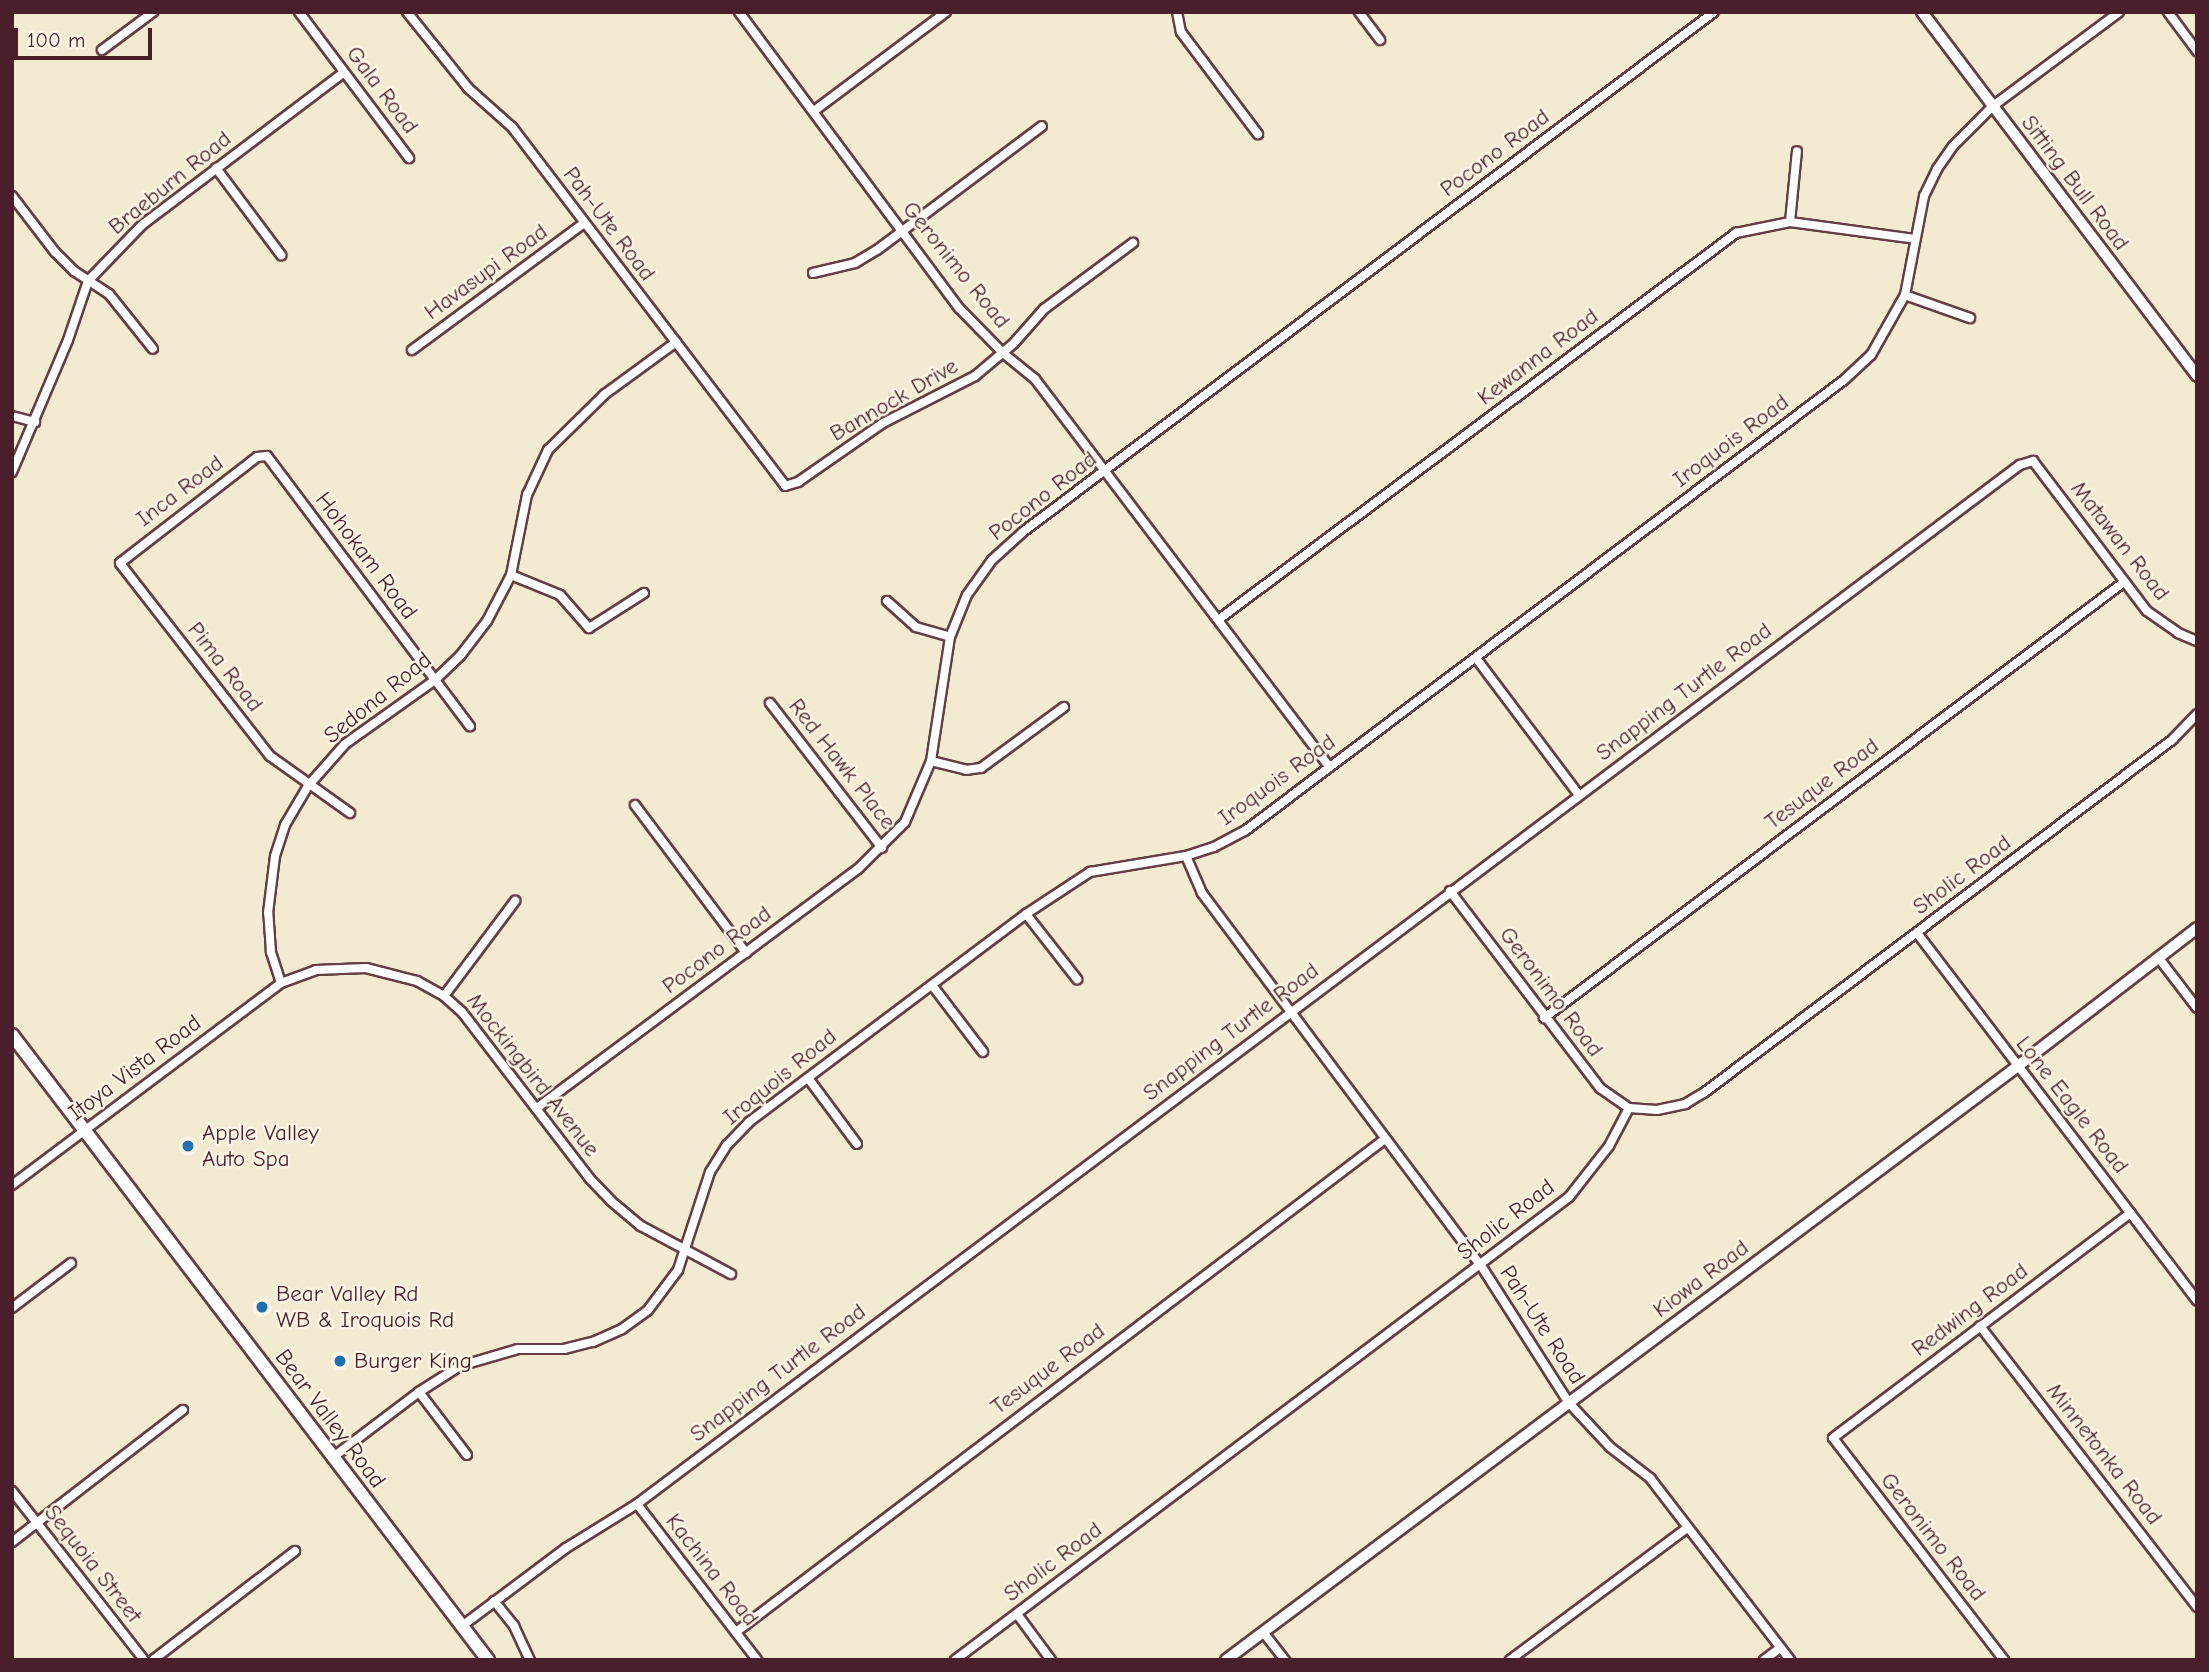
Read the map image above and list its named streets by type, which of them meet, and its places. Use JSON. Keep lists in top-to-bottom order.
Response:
{
  "streets": {
    "main road": ["Bear Valley Road"],
    "street": [
      "Gala Road",
      "Pocono Road",
      "Braeburn Road",
      "Sitting Bull Road",
      "Pah-Ute Road",
      "Geronimo Road",
      "Havasupi Road",
      "Kewanna Road",
      "Bannock Drive",
      "Iroquois Road",
      "Inca Road",
      "Matawan Road",
      "Hohokam Road",
      "Pima Road",
      "Snapping Turtle Road",
      "Sedona Road",
      "Red Hawk Place",
      "Tesuque Road",
      "Sholic Road",
      "Itoya Vista Road",
      "Mockingbird Avenue",
      "Lone Eagle Road",
      "Kiowa Road",
      "Redwing Road",
      "Minnetonka Road",
      "Sequoia Street",
      "Kachina Road"
    ]
  },
  "crossings": [
    ["Gala Road", "Braeburn Road"],
    ["Pocono Road", "Geronimo Road"],
    ["Pocono Road", "Red Hawk Place"],
    ["Pocono Road", "Mockingbird Avenue"],
    ["Sitting Bull Road", "Iroquois Road"],
    ["Pah-Ute Road", "Havasupi Road"],
    ["Pah-Ute Road", "Bannock Drive"],
    ["Pah-Ute Road", "Iroquois Road"],
    ["Pah-Ute Road", "Snapping Turtle Road"],
    ["Pah-Ute Road", "Sedona Road"],
    ["Pah-Ute Road", "Tesuque Road"],
    ["Pah-Ute Road", "Sholic Road"],
    ["Pah-Ute Road", "Kiowa Road"],
    ["Geronimo Road", "Kewanna Road"],
    ["Geronimo Road", "Bannock Drive"],
    ["Geronimo Road", "Iroquois Road"],
    ["Geronimo Road", "Snapping Turtle Road"],
    ["Geronimo Road", "Tesuque Road"],
    ["Geronimo Road", "Sholic Road"],
    ["Geronimo Road", "Redwing Road"],
    ["Kewanna Road", "Iroquois Road"],
    ["Iroquois Road", "Mockingbird Avenue"],
    ["Iroquois Road", "Bear Valley Road"],
    ["Inca Road", "Hohokam Road"],
    ["Inca Road", "Pima Road"],
    ["Matawan Road", "Snapping Turtle Road"],
    ["Matawan Road", "Tesuque Road"],
    ["Hohokam Road", "Sedona Road"],
    ["Pima Road", "Sedona Road"],
    ["Snapping Turtle Road", "Bear Valley Road"],
    ["Snapping Turtle Road", "Kachina Road"],
    ["Sedona Road", "Itoya Vista Road"],
    ["Sedona Road", "Mockingbird Avenue"],
    ["Tesuque Road", "Kachina Road"],
    ["Sholic Road", "Lone Eagle Road"],
    ["Itoya Vista Road", "Mockingbird Avenue"],
    ["Itoya Vista Road", "Bear Valley Road"],
    ["Lone Eagle Road", "Kiowa Road"],
    ["Lone Eagle Road", "Redwing Road"],
    ["Redwing Road", "Minnetonka Road"]
  ],
  "places": ["Apple Valley Auto Spa", "Bear Valley Rd WB & Iroquois Rd", "Burger King"],
  "scale_bar": "100 m"
}
